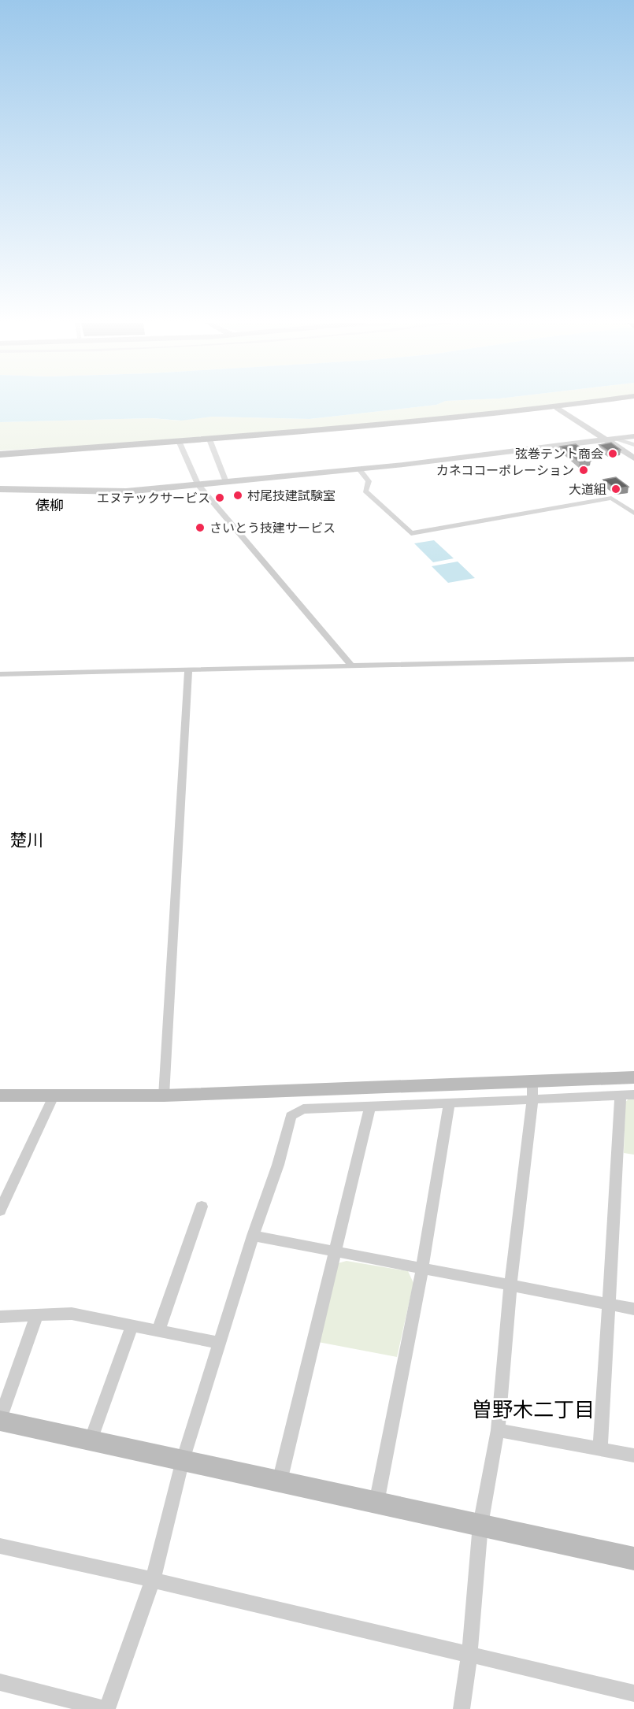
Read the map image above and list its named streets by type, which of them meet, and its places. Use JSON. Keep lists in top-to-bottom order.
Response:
{
  "districts": ["俵柳", "楚川", "曽野木二丁目"],
  "places": [
    "弦巻テント商会",
    "カネココーポレーション",
    "大道組",
    "村尾技建試験室",
    "エヌテックサービス",
    "さいとう技建サービス"
  ]
}
